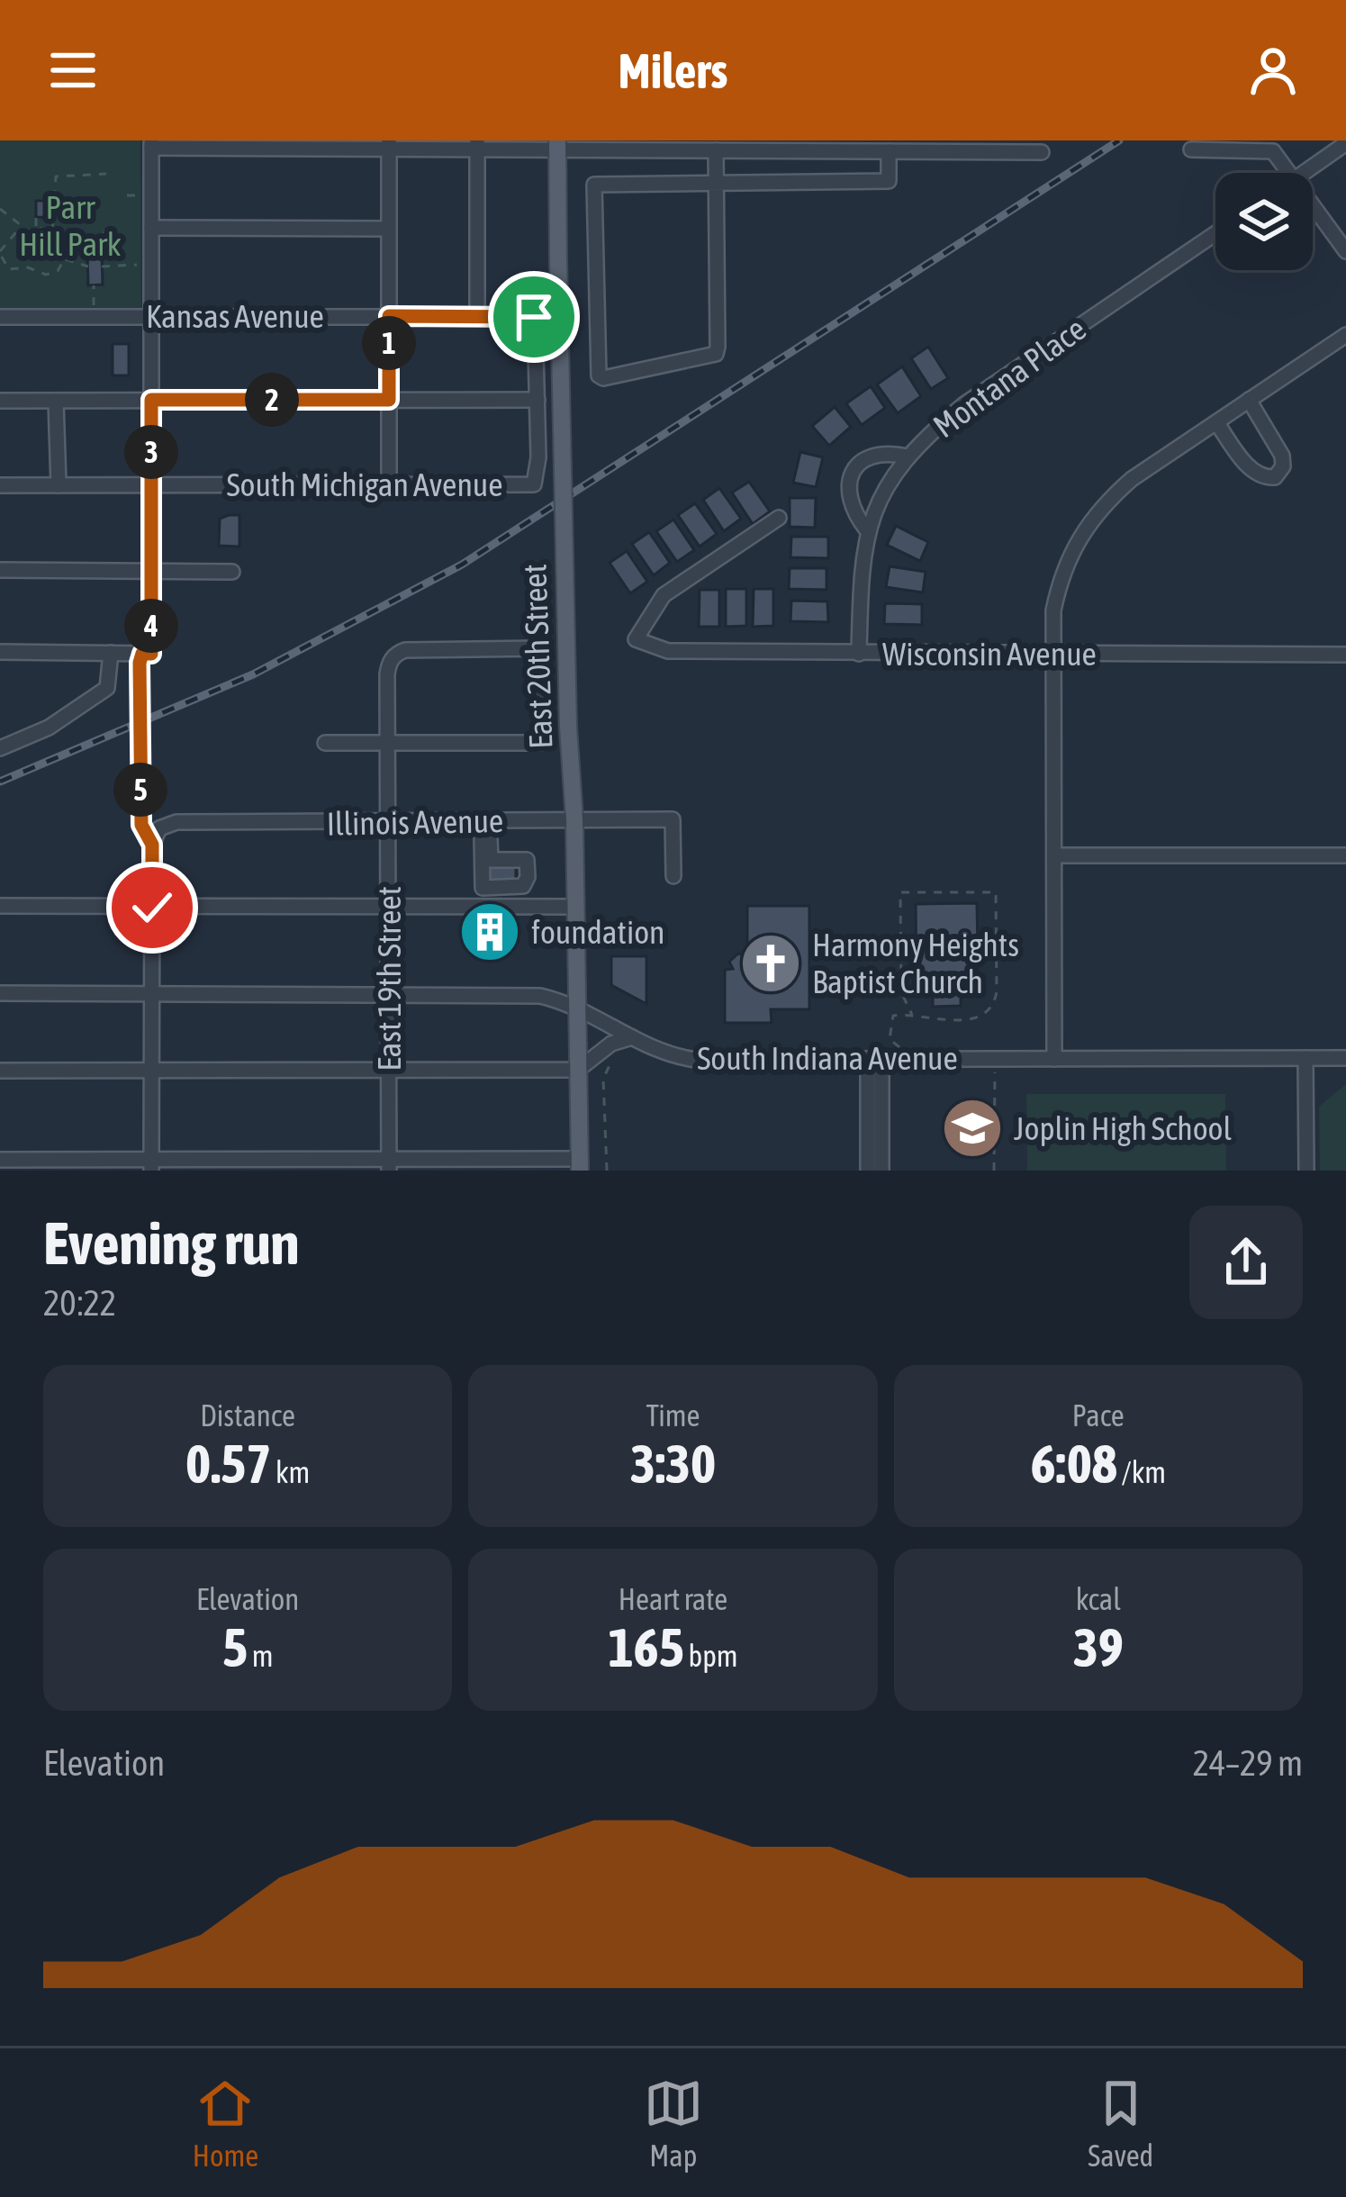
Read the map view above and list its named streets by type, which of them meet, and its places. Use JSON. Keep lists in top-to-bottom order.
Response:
{
  "streets": {
    "main road": ["East 20th Street"],
    "street": [
      "Kansas Avenue",
      "Montana Place",
      "South Michigan Avenue",
      "Wisconsin Avenue",
      "Illinois Avenue",
      "East 19th Street",
      "South Indiana Avenue"
    ]
  },
  "crossings": [
    ["Kansas Avenue", "South Michigan Avenue"],
    ["Montana Place", "Wisconsin Avenue"],
    ["East 20th Street", "Illinois Avenue"],
    ["East 20th Street", "South Indiana Avenue"],
    ["Illinois Avenue", "East 19th Street"],
    ["East 19th Street", "South Indiana Avenue"]
  ],
  "parks": ["Parr Hill Park"],
  "places": {
    "building": ["foundation"],
    "church": ["Harmony Heights Baptist Church"],
    "school or university": ["Joplin High School"]
  },
  "page": {
    "header": "Milers",
    "pins": [
      "1",
      "2",
      "3",
      "4",
      "5"
    ],
    "heading": ["Evening run", "20:22"],
    "stats": [
      ["Distance", "0.57 km"],
      ["Time", "3:30"],
      ["Pace", "6:08 /km"],
      ["Elevation", "5 m"],
      ["Heart rate", "165 bpm"],
      ["kcal", "39"]
    ],
    "chart": ["Elevation", "24–29 m"],
    "tabs": ["Home", "Map", "Saved"]
  }
}
